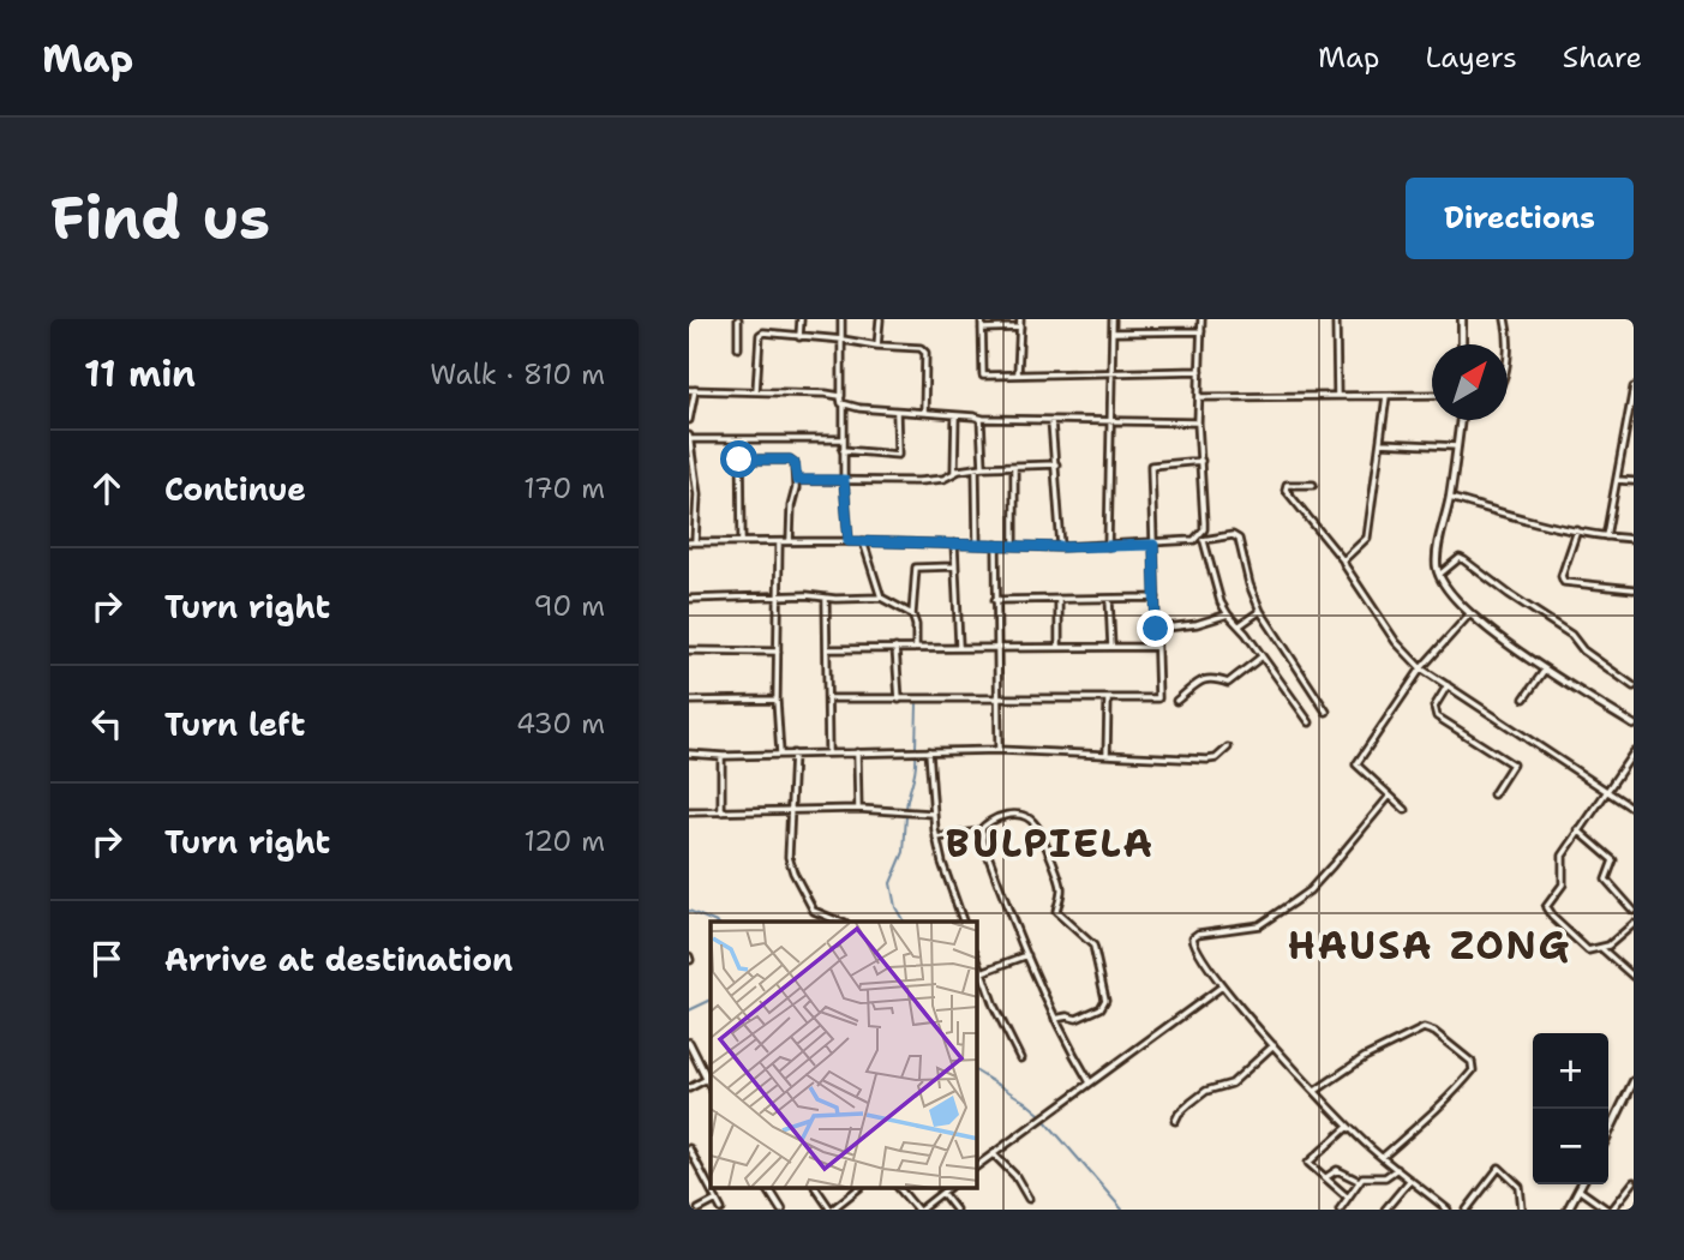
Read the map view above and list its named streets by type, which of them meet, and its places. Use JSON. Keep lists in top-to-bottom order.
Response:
{
  "districts": ["BULPIELA", "HAUSA ZONG"],
  "north": "top right",
  "page": {
    "header": "Map",
    "nav": ["Map", "Layers", "Share"],
    "buttons": "Directions",
    "title": "Find us",
    "heading": ["11 min", "Walk · 810 m"],
    "list": [
      ["Continue", "170 m"],
      ["Turn right", "90 m"],
      ["Turn left", "430 m"],
      ["Turn right", "120 m"],
      "Arrive at destination"
    ],
    "map_buttons": ["+", "−"]
  }
}
